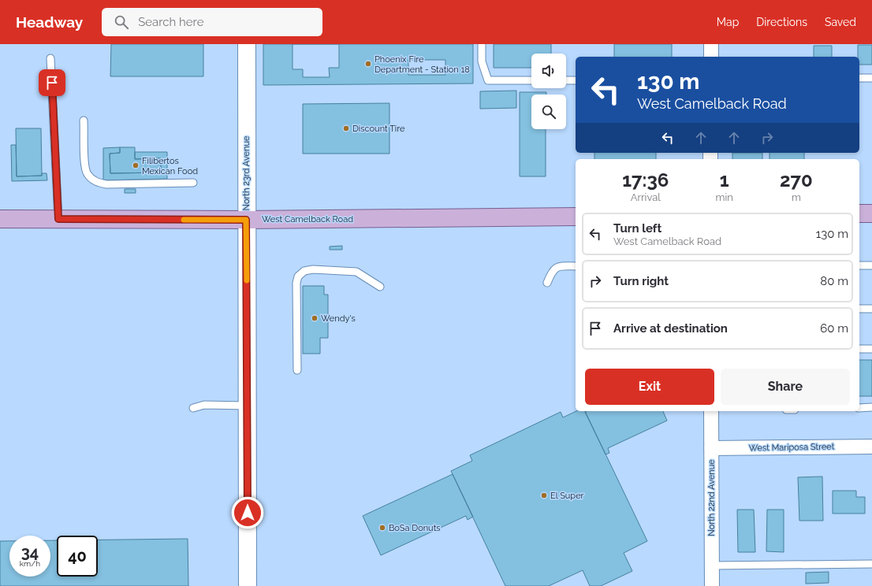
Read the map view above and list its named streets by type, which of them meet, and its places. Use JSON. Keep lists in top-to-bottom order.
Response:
{
  "streets": {
    "main road": ["West Camelback Road"],
    "street": ["North 23rd Avenue", "West Mariposa Street", "North 22nd Avenue"]
  },
  "crossings": [
    ["North 23rd Avenue", "West Camelback Road"],
    ["West Mariposa Street", "North 22nd Avenue"]
  ],
  "places": [
    "Phoenix Fire Department - Station 18",
    "Discount Tire",
    "Filibertos Mexican Food",
    "Wendy's",
    "El Super",
    "BoSa Donuts"
  ],
  "page": {
    "header": "Headway",
    "search": "Search here",
    "nav": ["Map", "Directions", "Saved"],
    "turn": ["130 m", "West Camelback Road"],
    "eta": [
      "17:36",
      "Arrival",
      "1",
      "min",
      "270",
      "m"
    ],
    "list": [
      {
        "name": "Turn left",
        "note": "West Camelback Road",
        "value": "130 m"
      },
      {
        "name": "Turn right",
        "value": "80 m"
      },
      {
        "name": "Arrive at destination",
        "value": "60 m"
      }
    ],
    "buttons": ["Exit", "Share"],
    "speed": "34 km/h",
    "limit": "40"
  }
}
